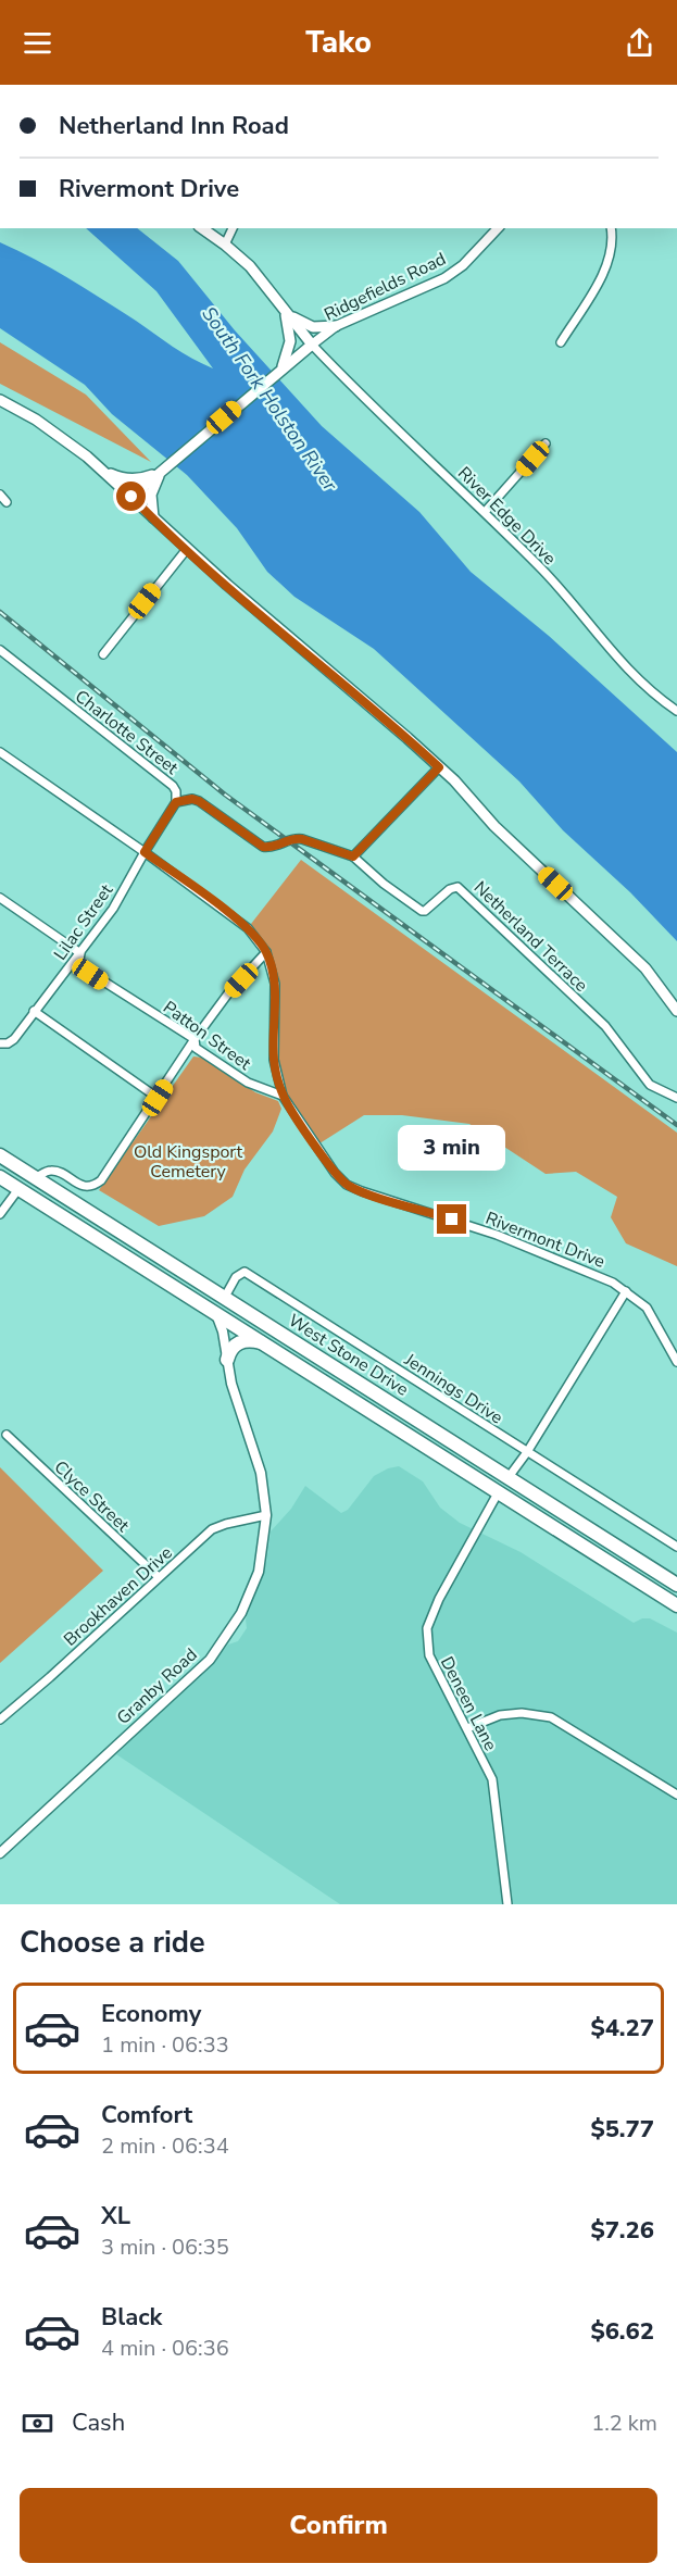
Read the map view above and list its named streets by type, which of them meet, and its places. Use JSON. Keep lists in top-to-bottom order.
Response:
{
  "streets": {
    "highway": ["West Stone Drive"],
    "main road": ["Ridgefields Road"],
    "street": [
      "River Edge Drive",
      "Charlotte Street",
      "Lilac Street",
      "Netherland Terrace",
      "Patton Street",
      "Rivermont Drive",
      "Jennings Drive",
      "Clyce Street",
      "Brookhaven Drive",
      "Granby Road",
      "Deneen Lane"
    ]
  },
  "crossings": [
    ["Ridgefields Road", "River Edge Drive"],
    ["Charlotte Street", "Lilac Street"],
    ["Charlotte Street", "Netherland Terrace"],
    ["Lilac Street", "Patton Street"],
    ["Patton Street", "Rivermont Drive"],
    ["West Stone Drive", "Jennings Drive"],
    ["West Stone Drive", "Granby Road"],
    ["West Stone Drive", "Deneen Lane"],
    ["Clyce Street", "Brookhaven Drive"],
    ["Brookhaven Drive", "Granby Road"]
  ],
  "water": ["South Fork Holston River"],
  "parks": ["Old Kingsport Cemetery"],
  "page": {
    "header": "Tako",
    "banner": ["Netherland Inn Road", "Rivermont Drive"],
    "bubble": "3 min",
    "heading": "Choose a ride",
    "list": [
      {
        "name": "Economy",
        "note": "1 min · 06:33",
        "value": "$4.27"
      },
      {
        "name": "Comfort",
        "note": "2 min · 06:34",
        "value": "$5.77"
      },
      {
        "name": "XL",
        "note": "3 min · 06:35",
        "value": "$7.26"
      },
      {
        "name": "Black",
        "note": "4 min · 06:36",
        "value": "$6.62"
      }
    ],
    "pay": ["Cash", "1.2 km"],
    "buttons": "Confirm"
  }
}
